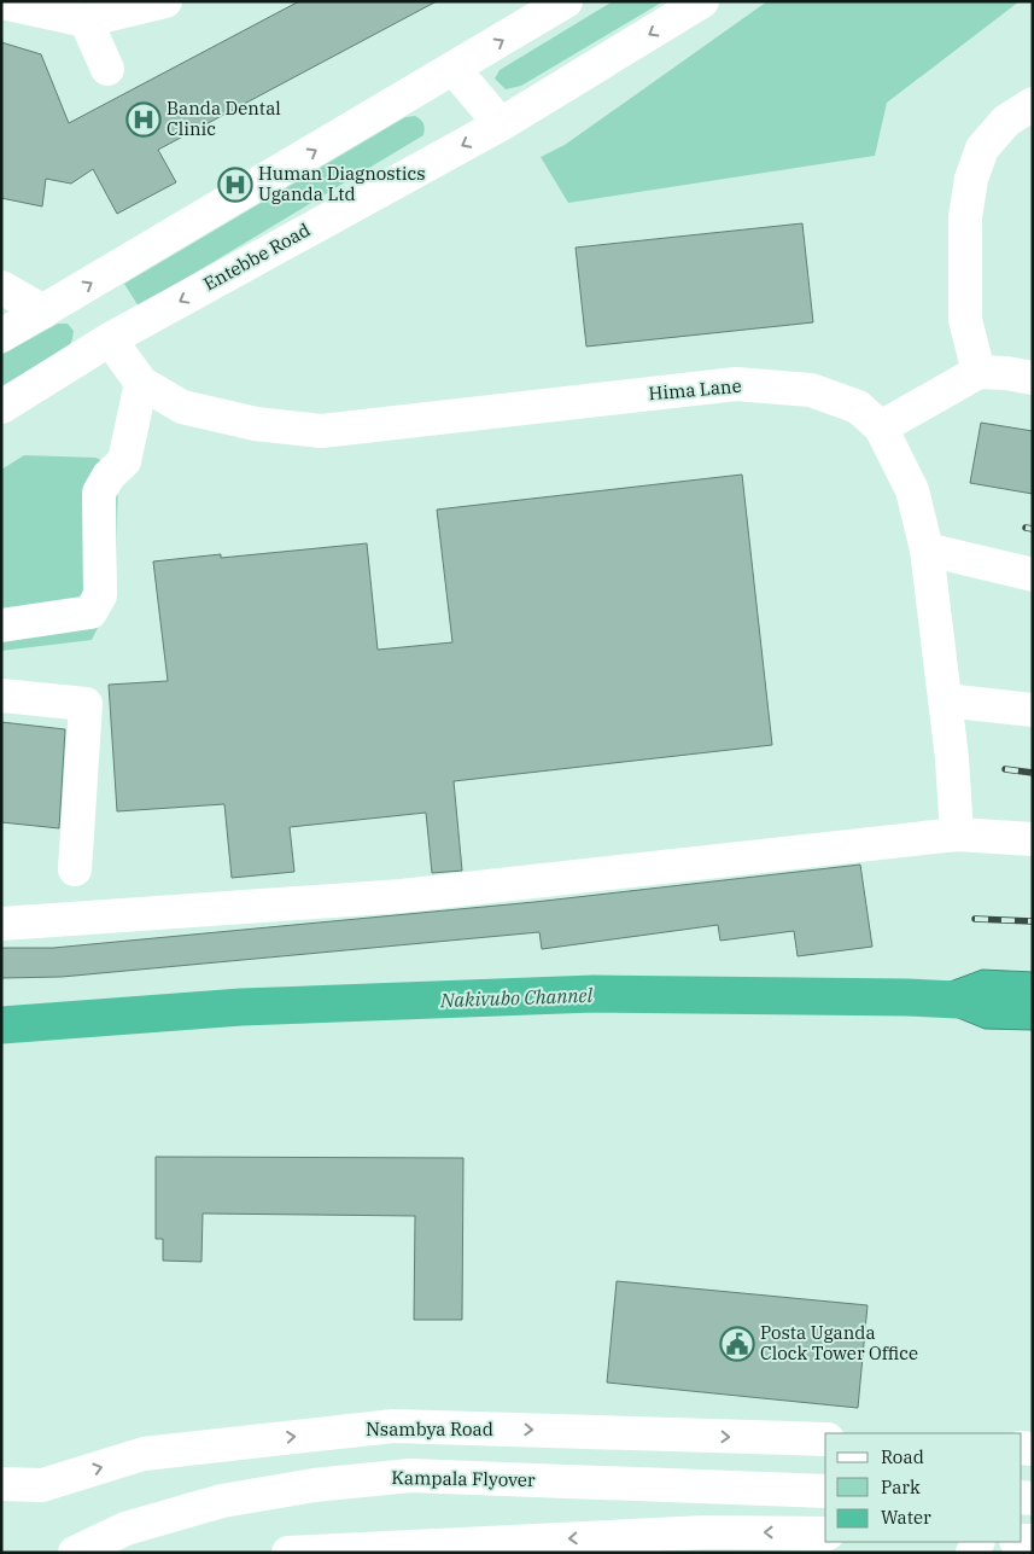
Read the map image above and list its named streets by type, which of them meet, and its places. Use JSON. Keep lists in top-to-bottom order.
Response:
{
  "streets": {
    "main road": [
      "Entebbe Road",
      "Hima Lane",
      "Nsambya Road",
      "Kampala Flyover"
    ]
  },
  "crossings": [
    ["Entebbe Road", "Hima Lane"]
  ],
  "water": ["Nakivubo Channel"],
  "places": {
    "hospital": ["Banda Dental Clinic", "Human Diagnostics Uganda Ltd"],
    "public building": ["Posta Uganda Clock Tower Office"]
  },
  "legend": ["Road", "Park", "Water"]
}
